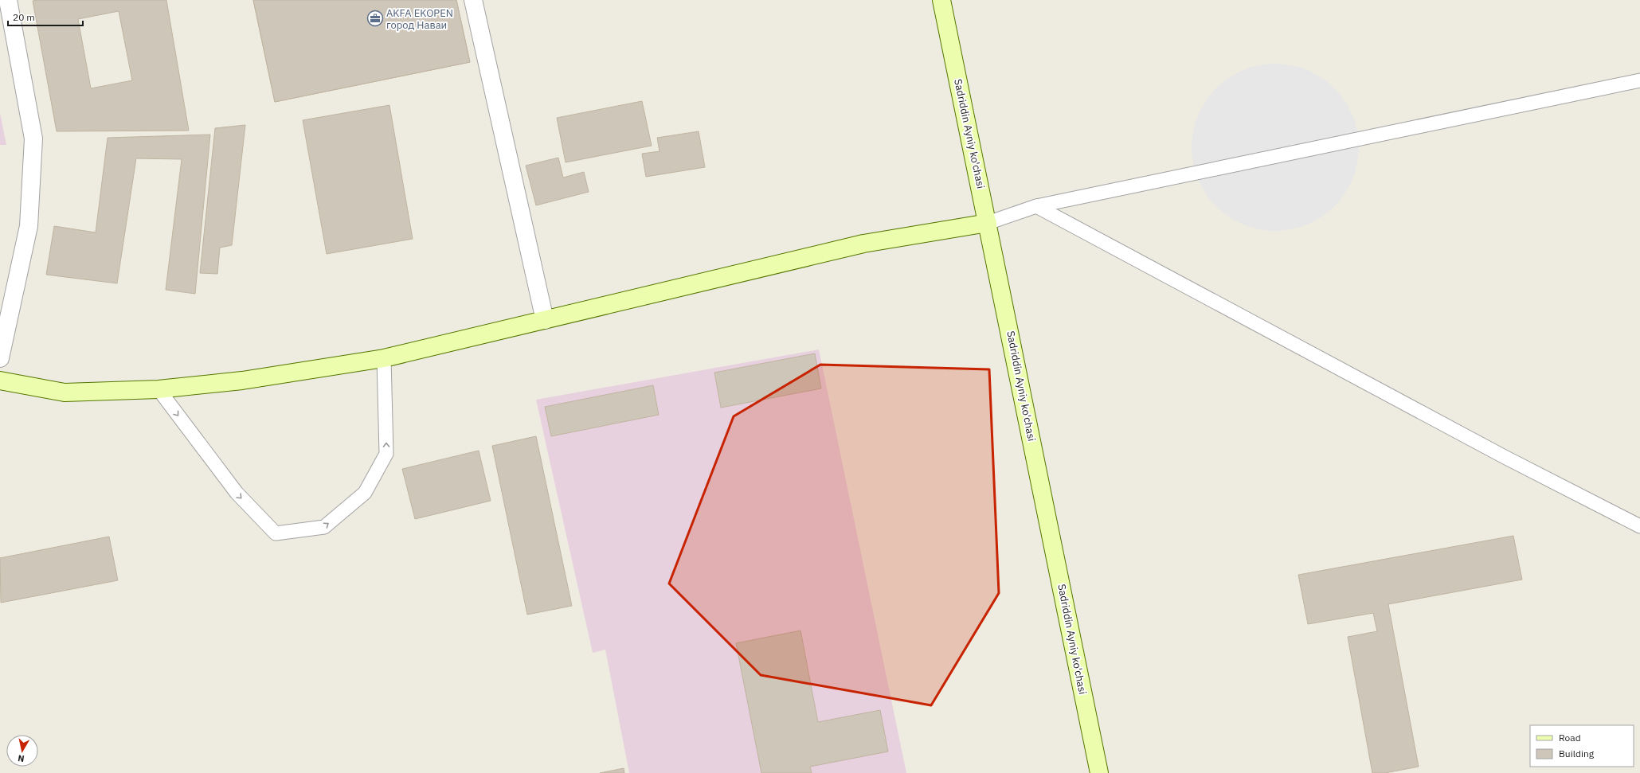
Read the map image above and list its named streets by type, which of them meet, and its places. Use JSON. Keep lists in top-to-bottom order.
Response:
{
  "streets": {
    "street": ["Sadriddin Ayniy ko'chasi"]
  },
  "places": {
    "office": ["AKFA EKOPEN город Наваи"]
  },
  "legend": ["Road", "Building"],
  "scale_bar": "20 m",
  "north": "bottom"
}
